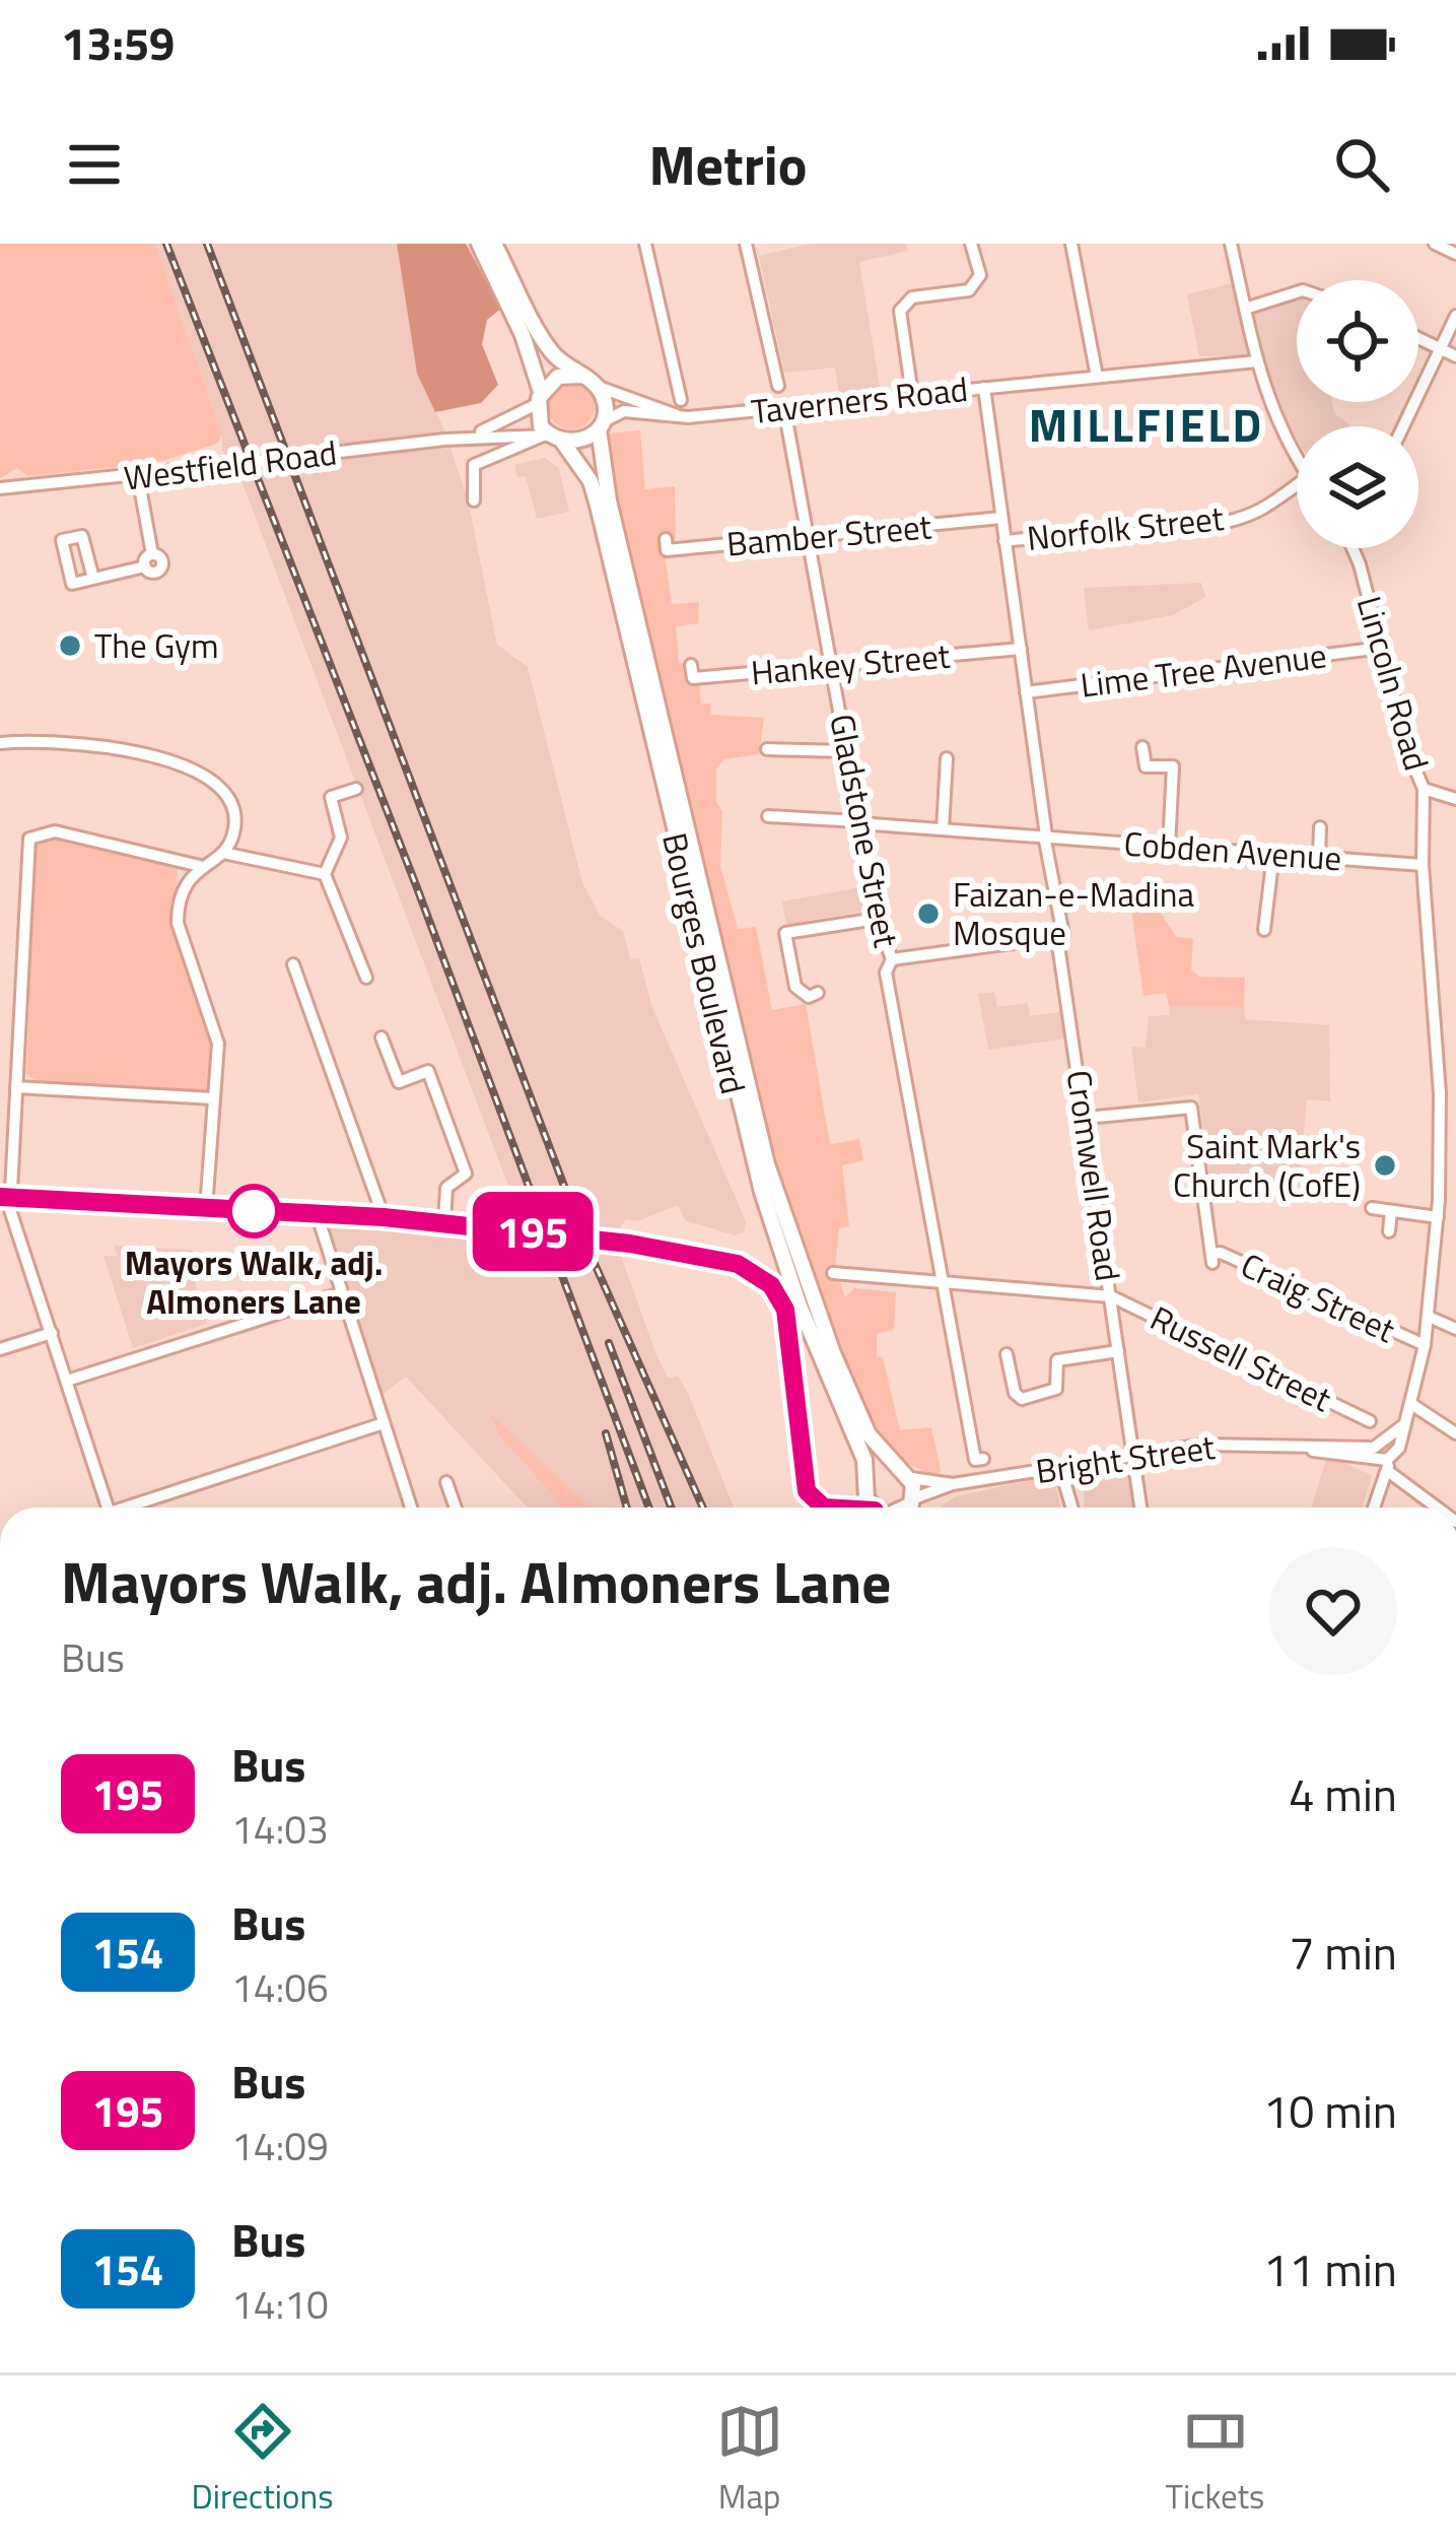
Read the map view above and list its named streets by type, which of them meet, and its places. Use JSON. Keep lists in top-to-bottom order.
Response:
{
  "streets": {
    "main road": ["Bourges Boulevard"],
    "street": [
      "Taverners Road",
      "Westfield Road",
      "Norfolk Street",
      "Bamber Street",
      "Hankey Street",
      "Lime Tree Avenue",
      "Lincoln Road",
      "Gladstone Street",
      "Cobden Avenue",
      "Cromwell Road",
      "Craig Street",
      "Russell Street",
      "Bright Street"
    ]
  },
  "crossings": [
    ["Taverners Road", "Westfield Road"],
    ["Taverners Road", "Gladstone Street"],
    ["Taverners Road", "Bourges Boulevard"],
    ["Taverners Road", "Cromwell Road"],
    ["Westfield Road", "Bourges Boulevard"],
    ["Norfolk Street", "Cromwell Road"],
    ["Bamber Street", "Gladstone Street"],
    ["Bamber Street", "Cromwell Road"],
    ["Hankey Street", "Gladstone Street"],
    ["Hankey Street", "Cromwell Road"],
    ["Lime Tree Avenue", "Lincoln Road"],
    ["Lime Tree Avenue", "Cromwell Road"],
    ["Lincoln Road", "Cobden Avenue"],
    ["Lincoln Road", "Craig Street"],
    ["Lincoln Road", "Bright Street"],
    ["Gladstone Street", "Cobden Avenue"],
    ["Gladstone Street", "Russell Street"],
    ["Cobden Avenue", "Cromwell Road"],
    ["Cromwell Road", "Craig Street"],
    ["Cromwell Road", "Russell Street"],
    ["Cromwell Road", "Bright Street"]
  ],
  "districts": ["MILLFIELD"],
  "places": [
    "The Gym",
    "Faizan-e-Madina Mosque",
    "Saint Mark's Church (CofE)",
    "Mayors Walk, adj. Almoners Lane"
  ],
  "lines": ["bus line 195"],
  "page": {
    "status": "13:59",
    "header": "Metrio",
    "on_map": "195",
    "heading": ["Mayors Walk, adj. Almoners Lane", "Bus"],
    "list": [
      {
        "mark": "195",
        "name": "Bus",
        "note": "14:03",
        "value": "4 min"
      },
      {
        "mark": "154",
        "name": "Bus",
        "note": "14:06",
        "value": "7 min"
      },
      {
        "mark": "195",
        "name": "Bus",
        "note": "14:09",
        "value": "10 min"
      },
      {
        "mark": "154",
        "name": "Bus",
        "note": "14:10",
        "value": "11 min"
      }
    ],
    "tabs": ["Directions", "Map", "Tickets"]
  }
}
